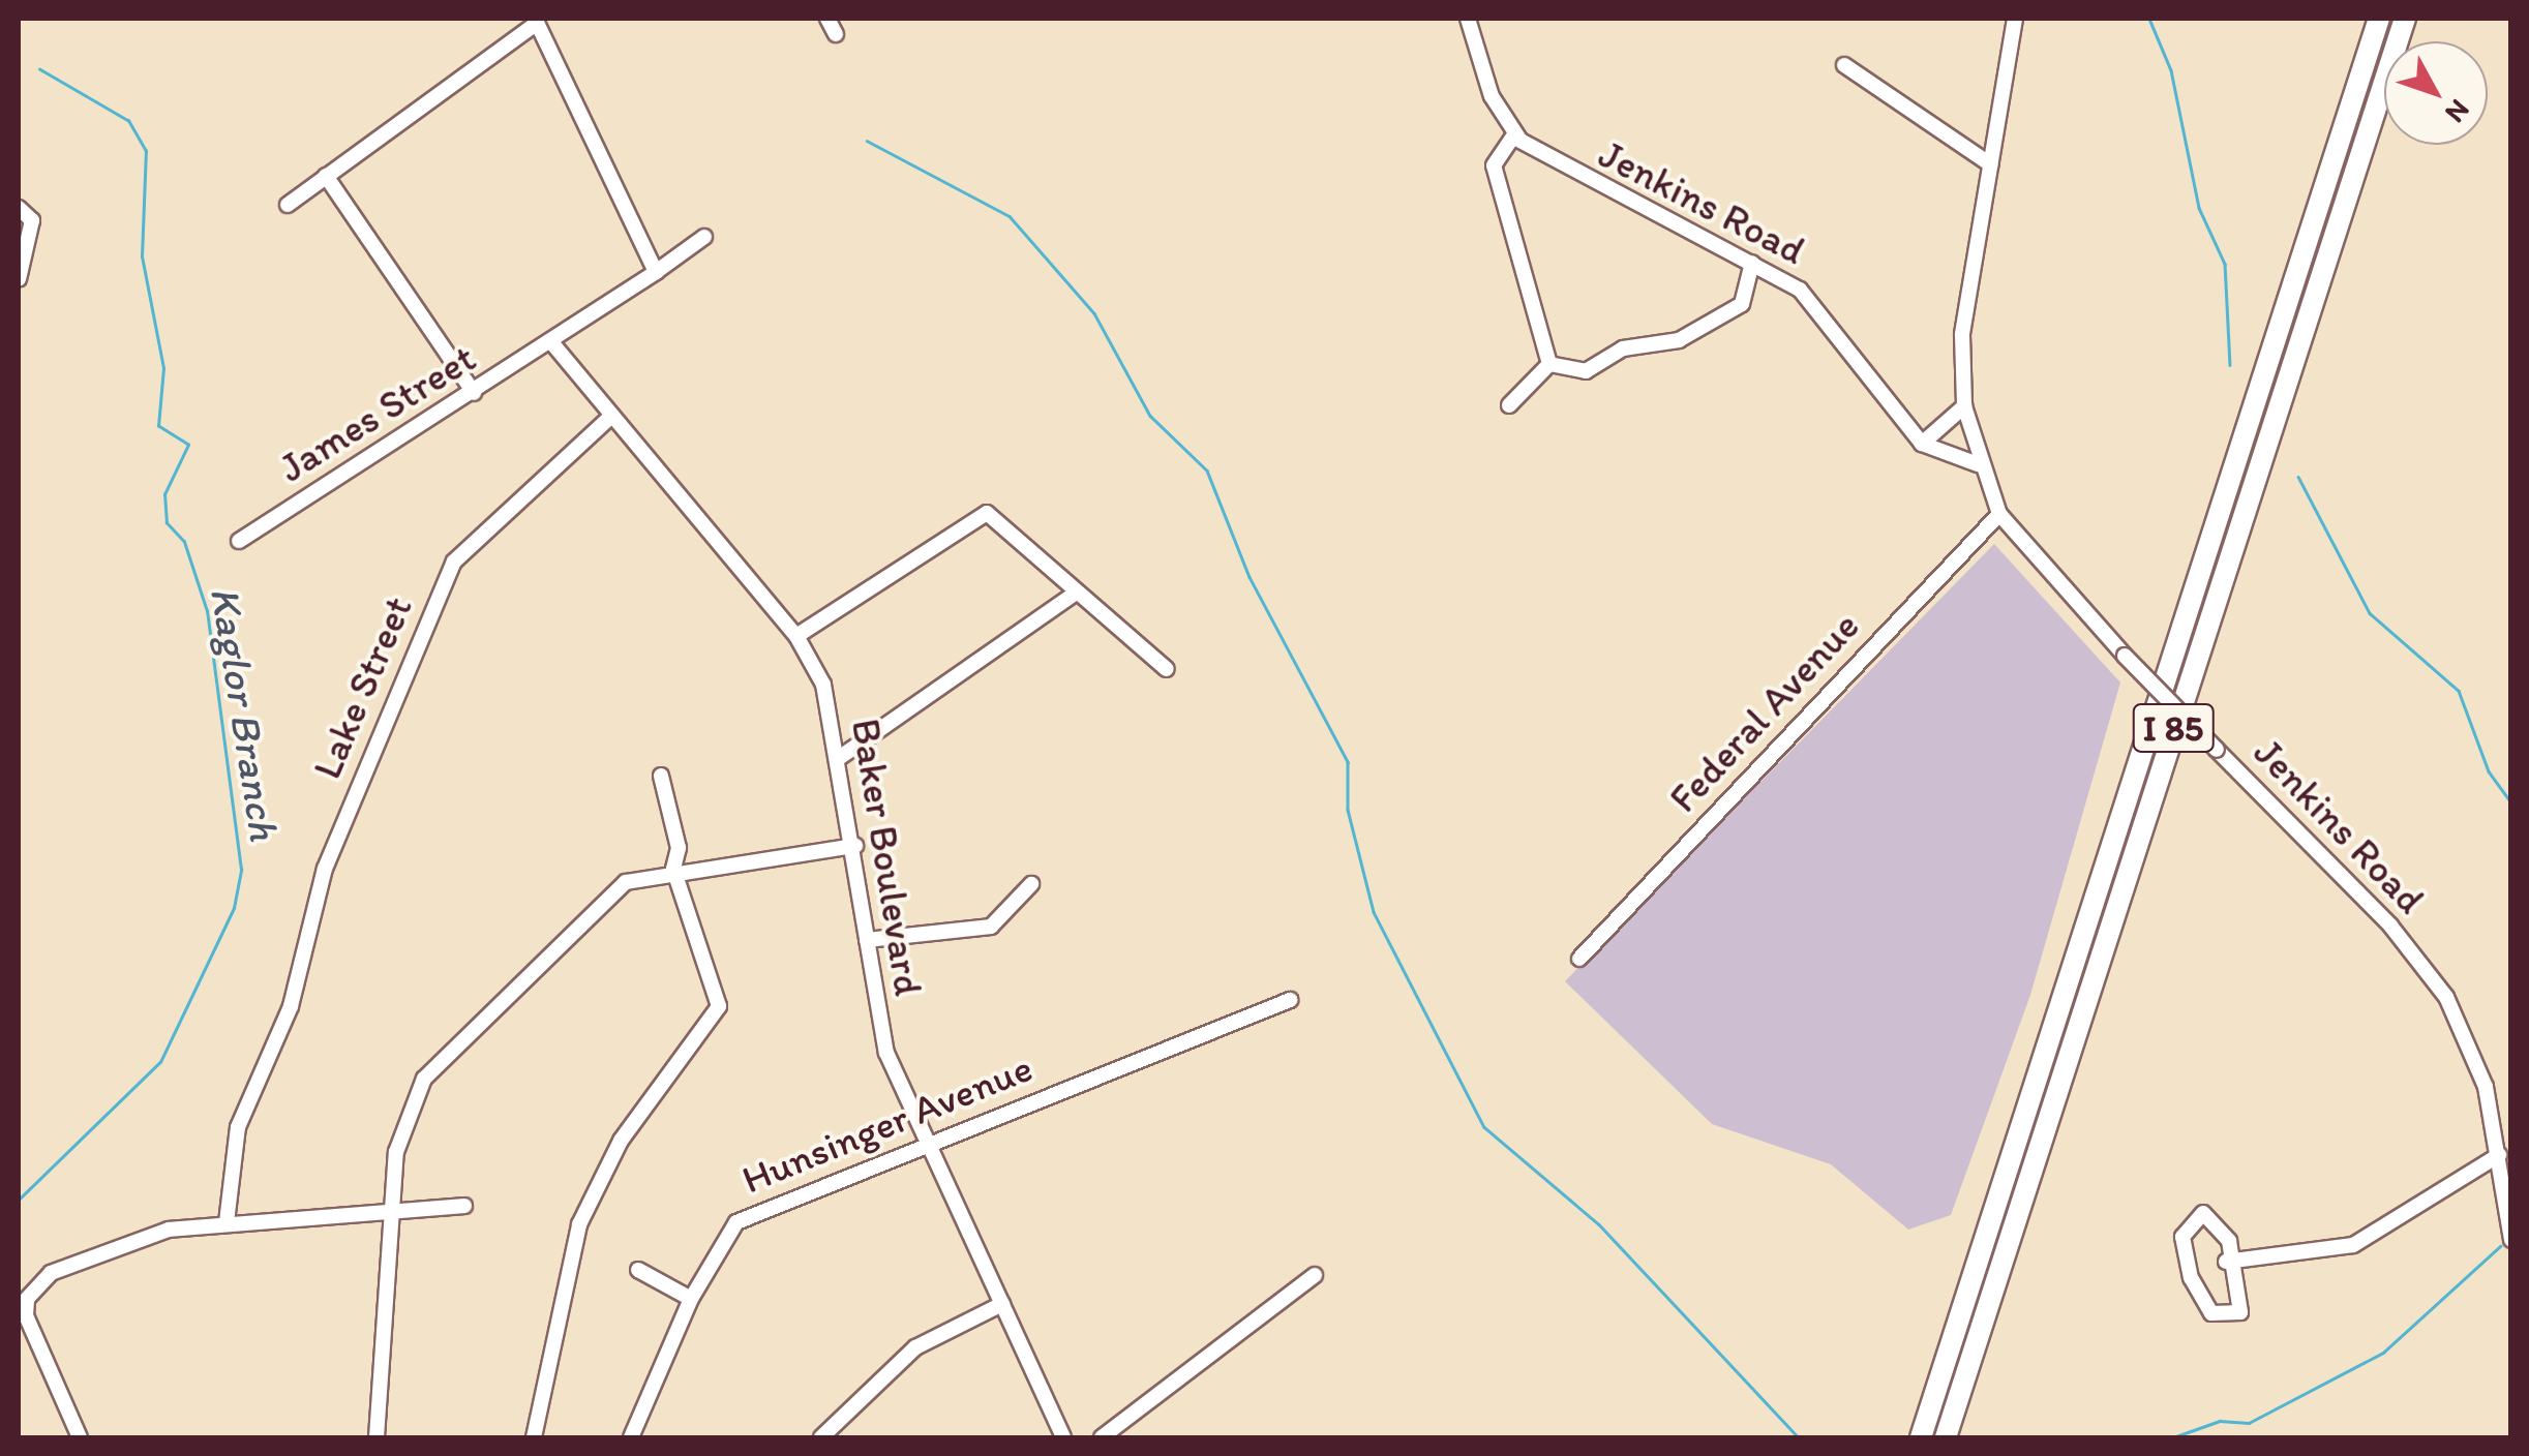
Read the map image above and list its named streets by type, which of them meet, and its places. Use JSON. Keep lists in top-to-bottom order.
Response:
{
  "streets": {
    "highway": ["I 85"],
    "street": [
      "Jenkins Road",
      "James Street",
      "Lake Street",
      "Federal Avenue",
      "Baker Boulevard",
      "Hunsinger Avenue"
    ]
  },
  "crossings": [
    ["Jenkins Road", "Federal Avenue"],
    ["James Street", "Baker Boulevard"],
    ["Lake Street", "Baker Boulevard"],
    ["Baker Boulevard", "Hunsinger Avenue"]
  ],
  "water": ["Kaglor Branch"],
  "north": "bottom right"
}
